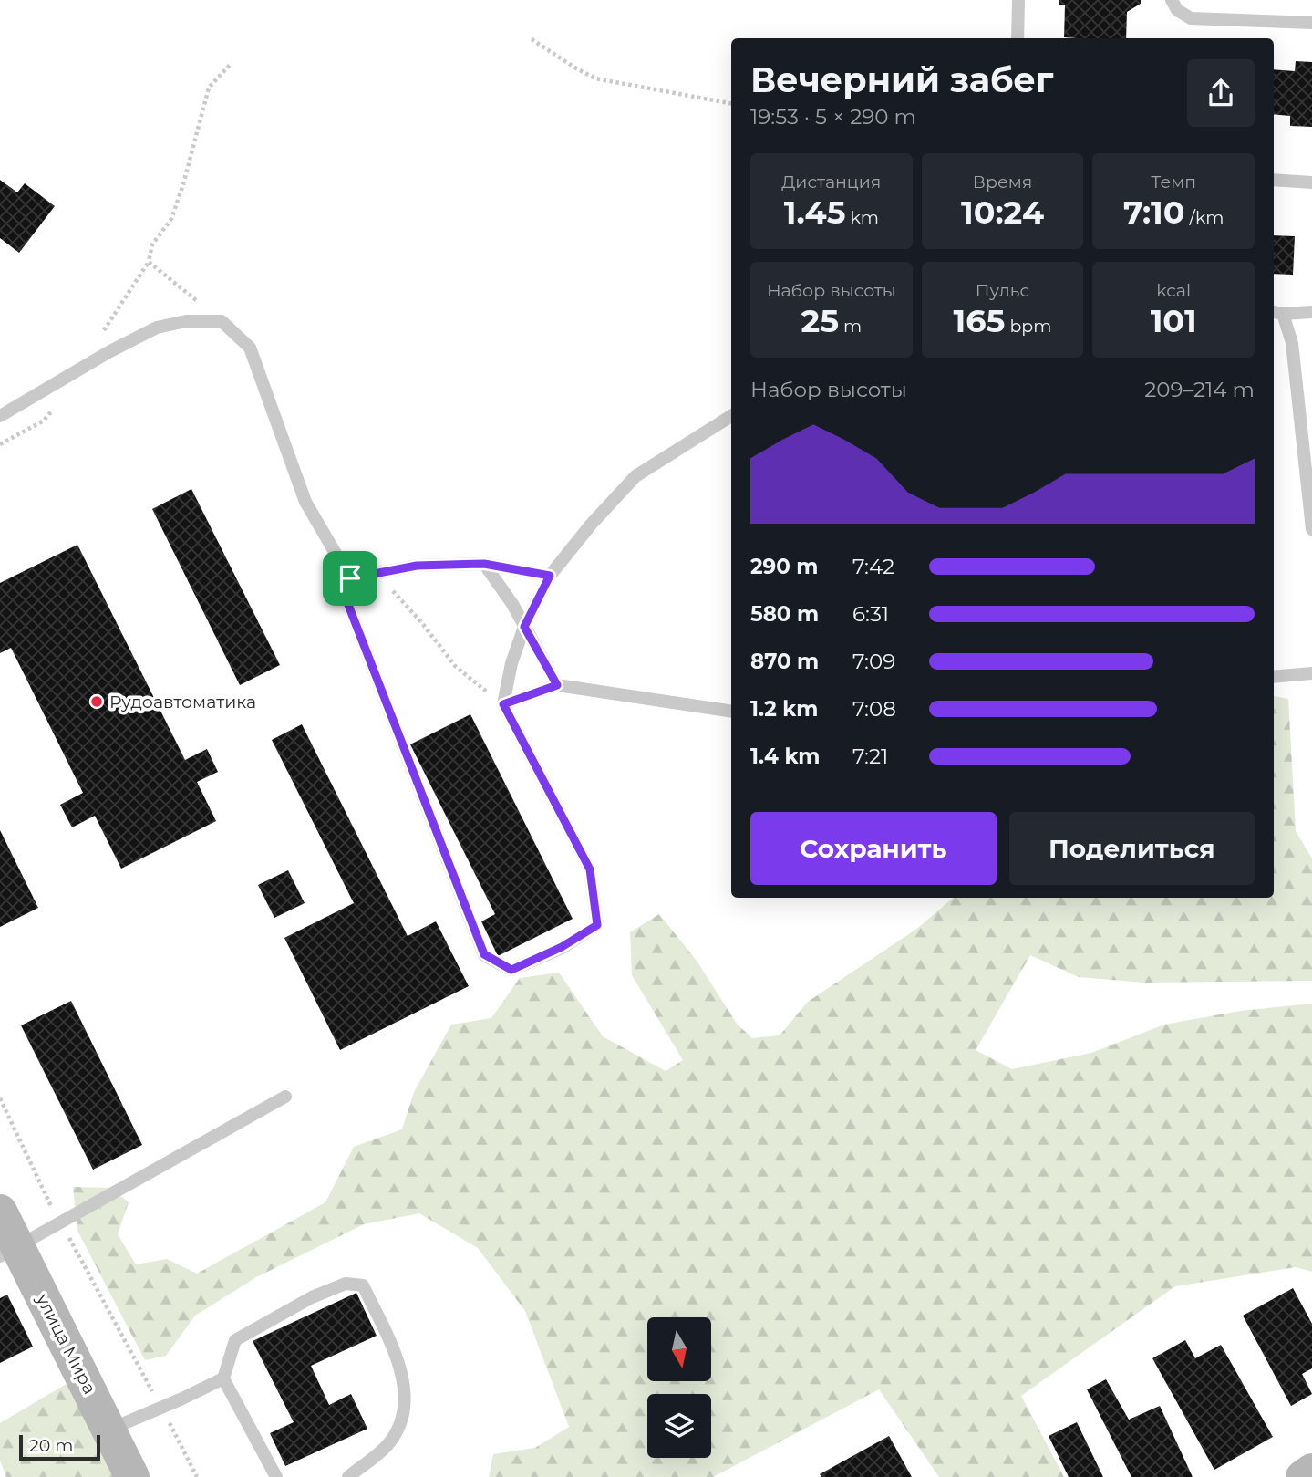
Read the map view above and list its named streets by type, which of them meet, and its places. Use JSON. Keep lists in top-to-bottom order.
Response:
{
  "streets": {
    "main road": ["улица Мира"]
  },
  "places": ["Рудоавтоматика"],
  "scale_bar": "20 m",
  "north": "bottom",
  "page": {
    "heading": ["Вечерний забег", "19:53 · 5 × 290 m"],
    "stats": [
      ["Дистанция", "1.45 km"],
      ["Время", "10:24"],
      ["Темп", "7:10 /km"],
      ["Набор высоты", "25 m"],
      ["Пульс", "165 bpm"],
      ["kcal", "101"]
    ],
    "chart": ["Набор высоты", "209–214 m"],
    "list": [
      {
        "name": "290 m",
        "note": "7:42"
      },
      {
        "name": "580 m",
        "note": "6:31"
      },
      {
        "name": "870 m",
        "note": "7:09"
      },
      {
        "name": "1.2 km",
        "note": "7:08"
      },
      {
        "name": "1.4 km",
        "note": "7:21"
      }
    ],
    "buttons": ["Сохранить", "Поделиться"],
    "scale": "20 m"
  }
}
